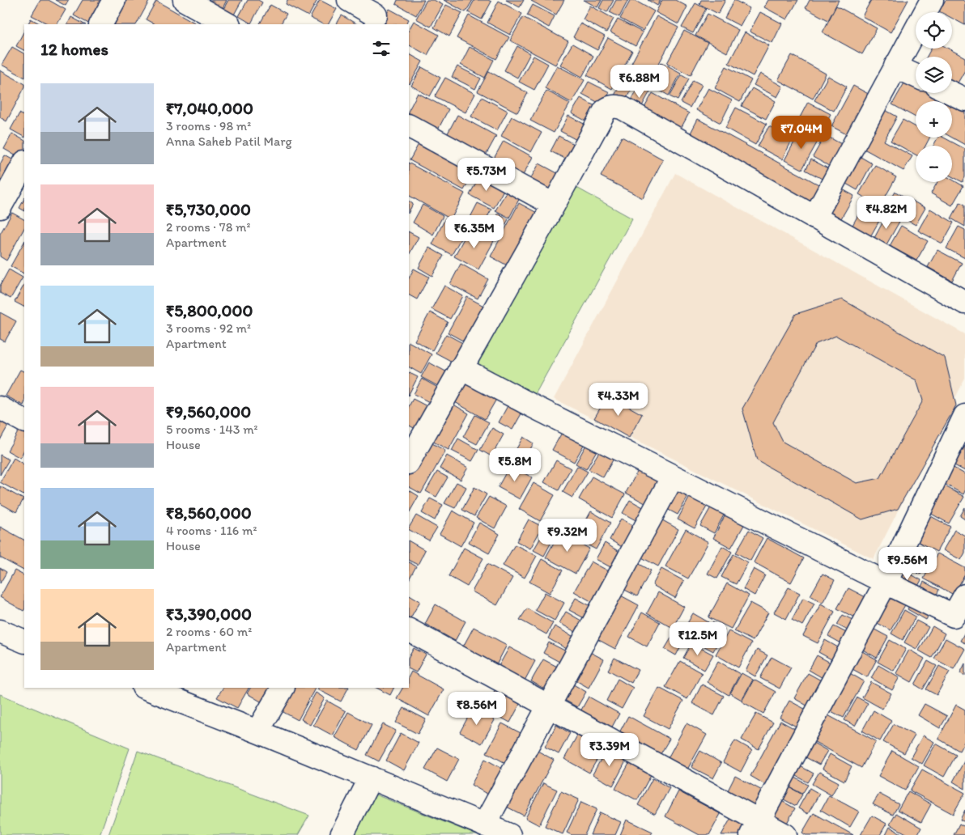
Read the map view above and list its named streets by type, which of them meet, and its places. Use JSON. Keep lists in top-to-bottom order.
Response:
{
  "page": {
    "map_buttons": ["+", "−"],
    "heading": "12 homes",
    "price": [
      "₹6.88M",
      "₹7.04M",
      "₹5.73M",
      "₹4.82M",
      "₹6.35M",
      "₹4.33M",
      "₹5.8M",
      "₹9.32M",
      "₹9.56M",
      "₹12.5M",
      "₹8.56M",
      "₹3.39M"
    ],
    "list": [
      {
        "name": "₹7,040,000",
        "note": "3 rooms · 98 m² · Anna Saheb Patil Marg"
      },
      {
        "name": "₹5,730,000",
        "note": "2 rooms · 78 m² · Apartment"
      },
      {
        "name": "₹5,800,000",
        "note": "3 rooms · 92 m² · Apartment"
      },
      {
        "name": "₹9,560,000",
        "note": "5 rooms · 143 m² · House"
      },
      {
        "name": "₹8,560,000",
        "note": "4 rooms · 116 m² · House"
      },
      {
        "name": "₹3,390,000",
        "note": "2 rooms · 60 m² · Apartment"
      }
    ]
  }
}
